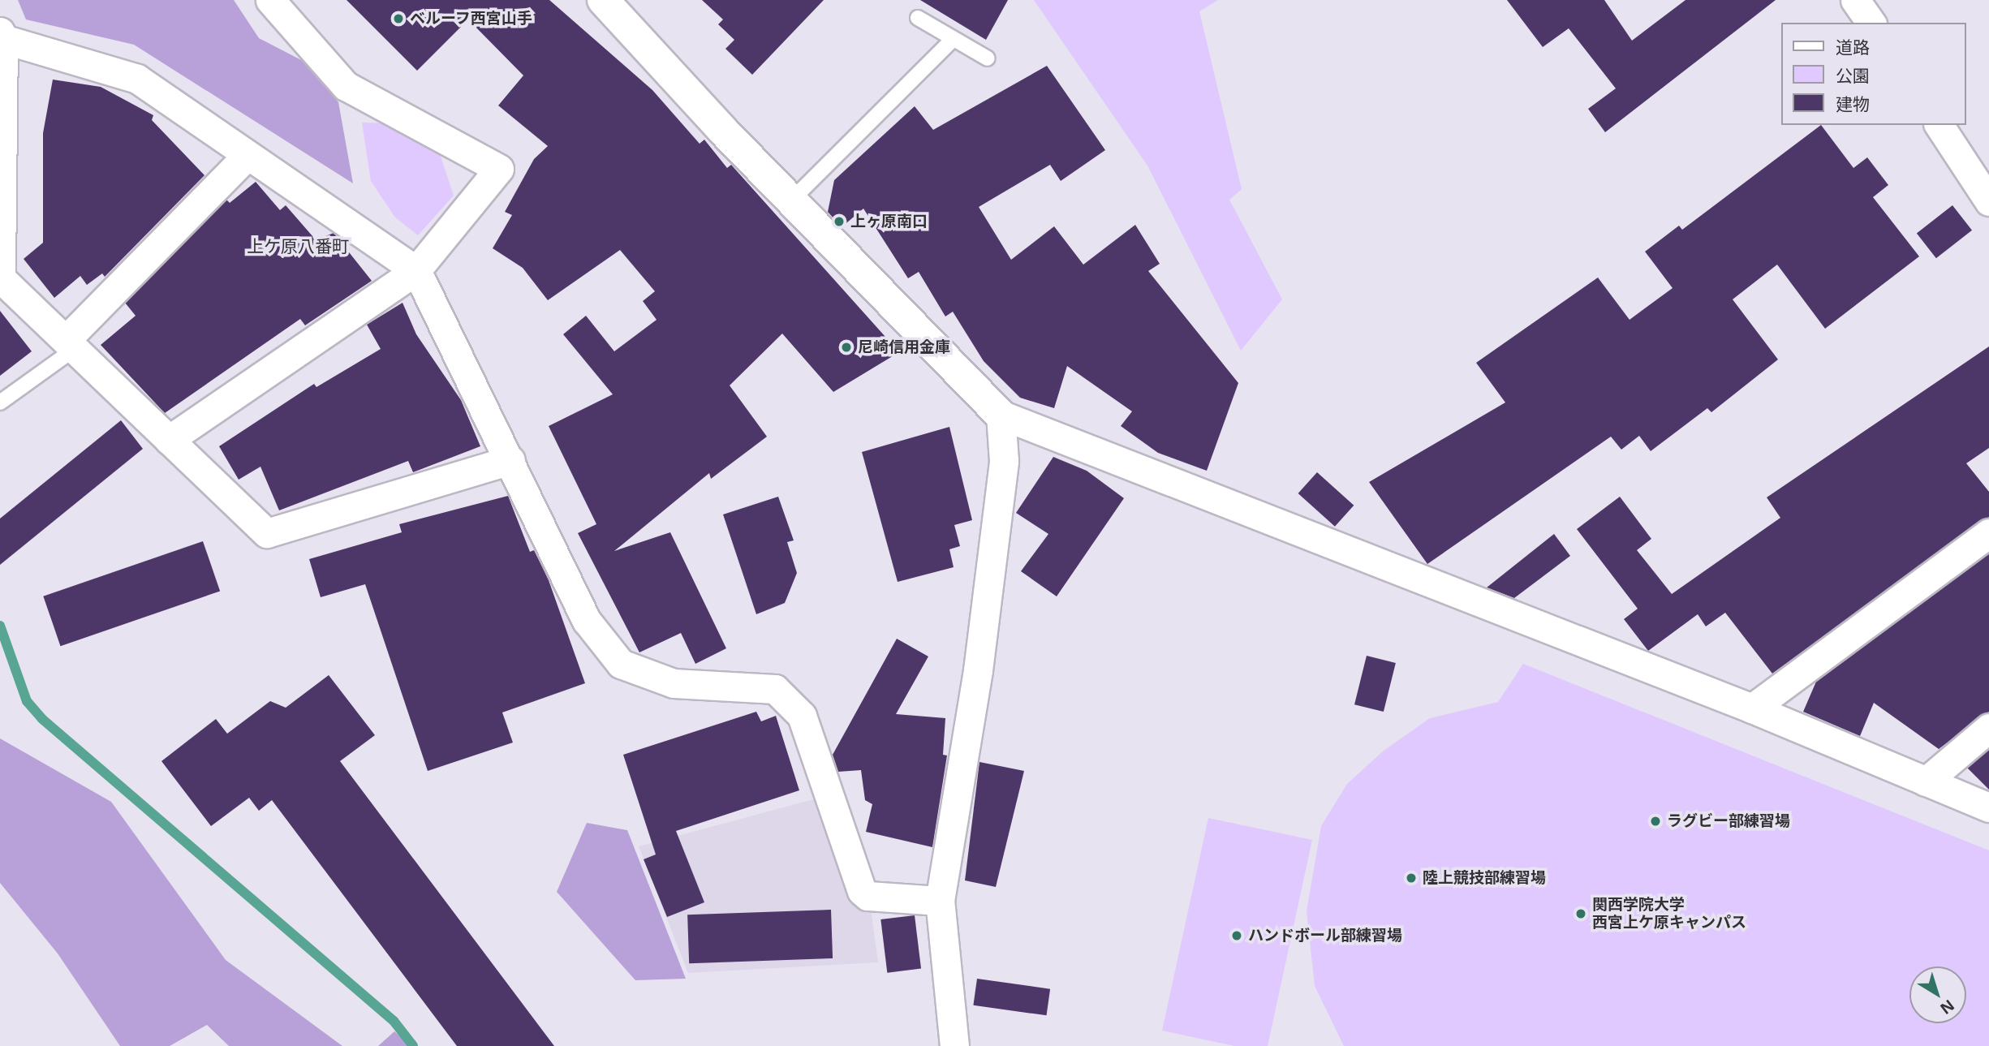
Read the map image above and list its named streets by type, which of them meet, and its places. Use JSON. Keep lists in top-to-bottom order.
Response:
{
  "districts": ["上ケ原八番町"],
  "places": [
    "ベルーフ西宮山手",
    "上ヶ原南口",
    "尼崎信用金庫",
    "ラグビー部練習場",
    "陸上競技部練習場",
    "関西学院大学 西宮上ケ原キャンパス",
    "ハンドボール部練習場"
  ],
  "legend": ["道路", "公園", "建物"],
  "north": "bottom right"
}
